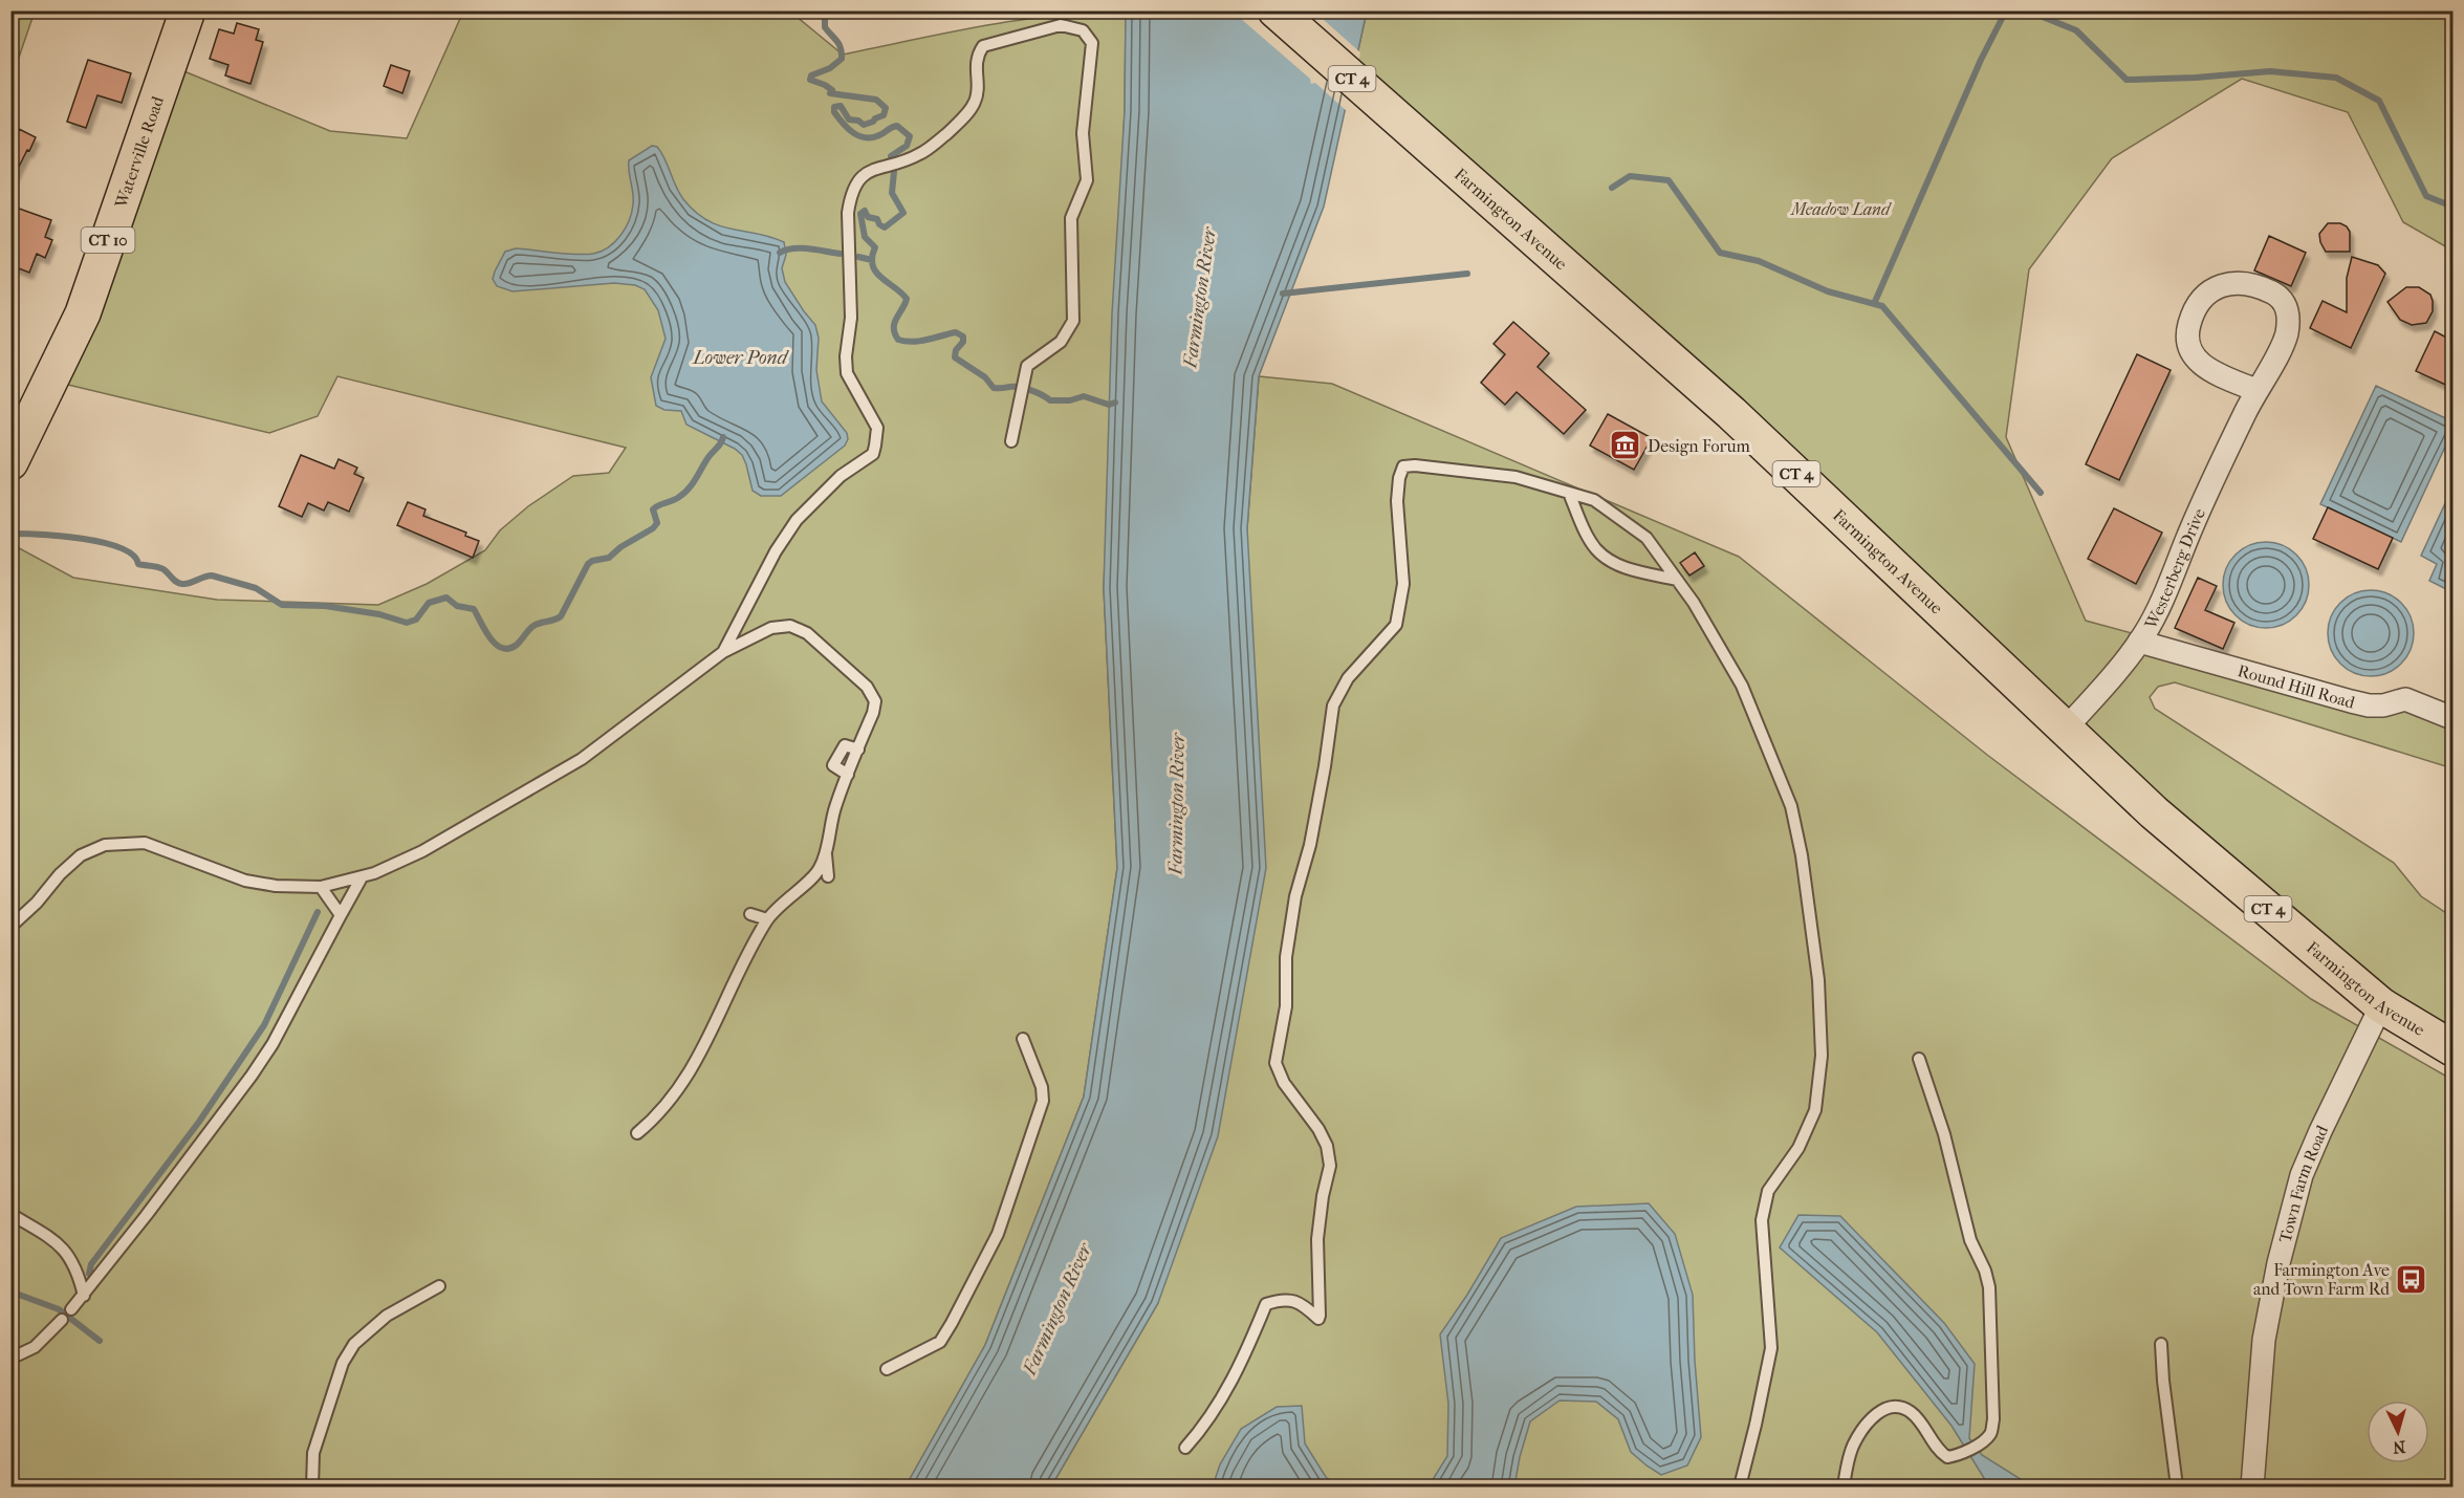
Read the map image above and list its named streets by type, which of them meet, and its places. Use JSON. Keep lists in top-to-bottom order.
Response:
{
  "streets": {
    "main road": [
      "CT 4",
      "Waterville Road",
      "Farmington Avenue",
      "CT 10"
    ],
    "street": ["Westerberg Drive", "Round Hill Road", "Town Farm Road"]
  },
  "crossings": [
    ["Farmington Avenue", "Westerberg Drive"],
    ["Farmington Avenue", "Town Farm Road"],
    ["Westerberg Drive", "Round Hill Road"]
  ],
  "water": ["Farmington River", "Lower Pond"],
  "parks": ["Meadow Land"],
  "places": {
    "museum": ["Design Forum"],
    "bus stop": ["Farmington Ave and Town Farm Rd"]
  },
  "north": "bottom"
}
